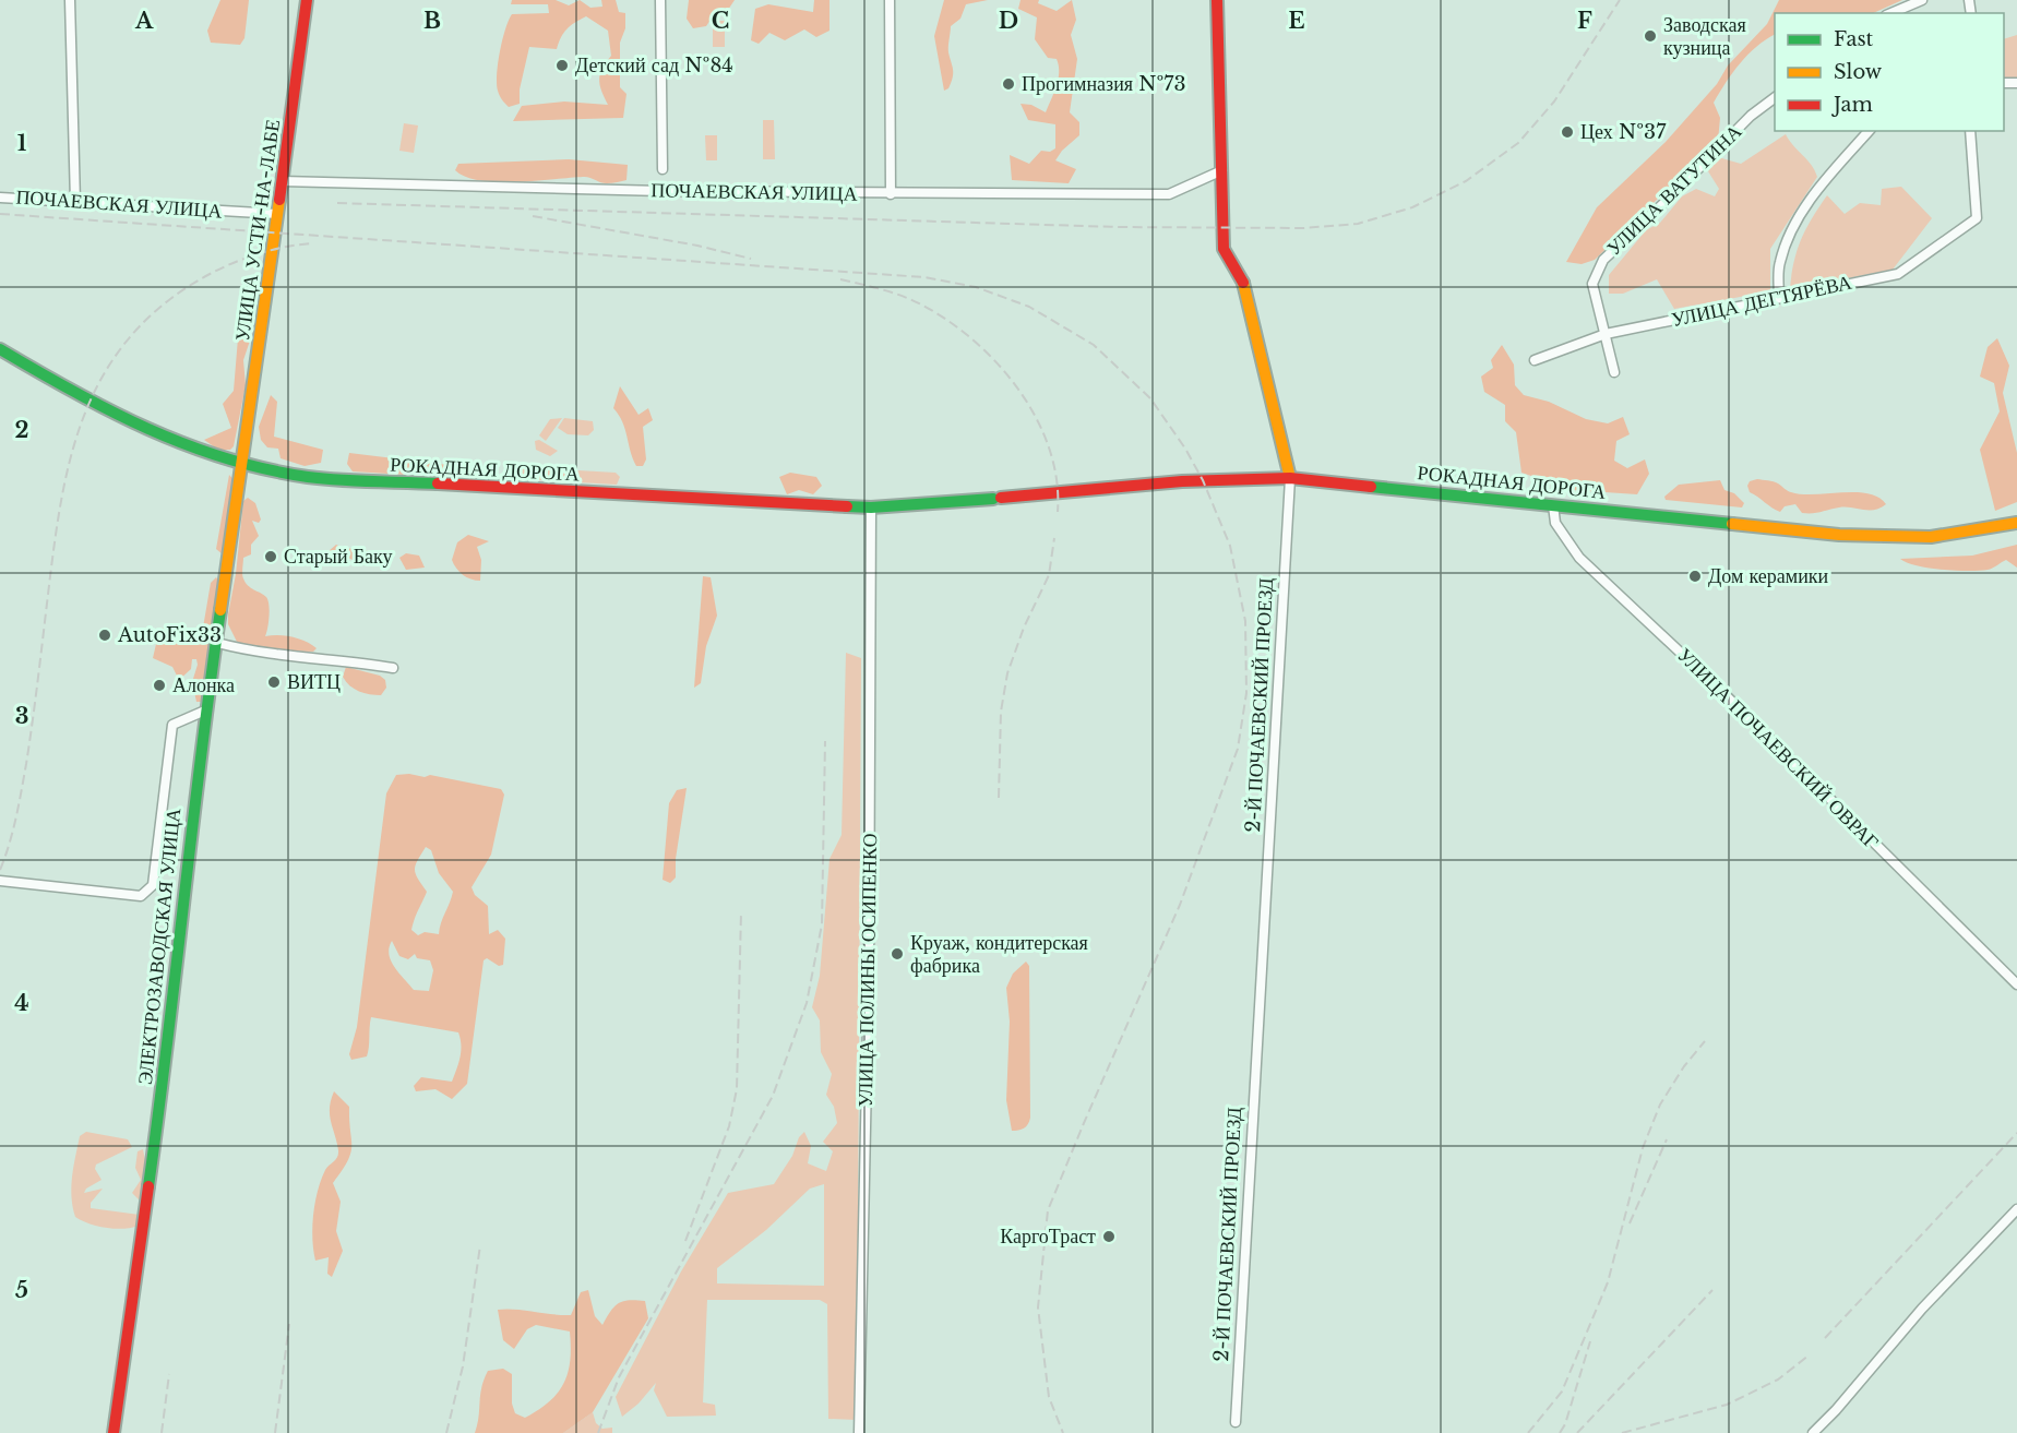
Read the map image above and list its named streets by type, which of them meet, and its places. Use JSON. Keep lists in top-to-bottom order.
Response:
{
  "streets": {
    "main road": [
      "УЛИЦА УСТИ-НА-ЛАБЕ",
      "РОКАДНАЯ ДОРОГА",
      "2-Й ПОЧАЕВСКИЙ ПРОЕЗД",
      "ЭЛЕКТРОЗАВОДСКАЯ УЛИЦА"
    ],
    "street": [
      "УЛИЦА ВАТУТИНА",
      "ПОЧАЕВСКАЯ УЛИЦА",
      "УЛИЦА ДЕГТЯРЁВА",
      "УЛИЦА ПОЧАЕВСКИЙ ОВРАГ",
      "УЛИЦА ПОЛИНЫ ОСИПЕНКО"
    ]
  },
  "crossings": [
    ["УЛИЦА ВАТУТИНА", "УЛИЦА ДЕГТЯРЁВА"],
    ["ПОЧАЕВСКАЯ УЛИЦА", "УЛИЦА УСТИ-НА-ЛАБЕ"],
    ["ПОЧАЕВСКАЯ УЛИЦА", "2-Й ПОЧАЕВСКИЙ ПРОЕЗД"],
    ["УЛИЦА УСТИ-НА-ЛАБЕ", "РОКАДНАЯ ДОРОГА"],
    ["УЛИЦА УСТИ-НА-ЛАБЕ", "ЭЛЕКТРОЗАВОДСКАЯ УЛИЦА"],
    ["РОКАДНАЯ ДОРОГА", "2-Й ПОЧАЕВСКИЙ ПРОЕЗД"],
    ["РОКАДНАЯ ДОРОГА", "УЛИЦА ПОЧАЕВСКИЙ ОВРАГ"],
    ["РОКАДНАЯ ДОРОГА", "ЭЛЕКТРОЗАВОДСКАЯ УЛИЦА"],
    ["РОКАДНАЯ ДОРОГА", "УЛИЦА ПОЛИНЫ ОСИПЕНКО"]
  ],
  "places": [
    "Заводская кузница",
    "Детский сад №84",
    "Прогимназия №73",
    "Цех №37",
    "Старый Баку",
    "Дом керамики",
    "AutoFix33",
    "ВИТЦ",
    "Алонка",
    "Круаж, кондитерская фабрика",
    "КаргоТраст"
  ],
  "legend": ["Fast", "Slow", "Jam"],
  "grid": {
    "columns": [
      "A",
      "B",
      "C",
      "D",
      "E",
      "F"
    ],
    "rows": [
      "1",
      "2",
      "3",
      "4",
      "5"
    ]
  }
}
